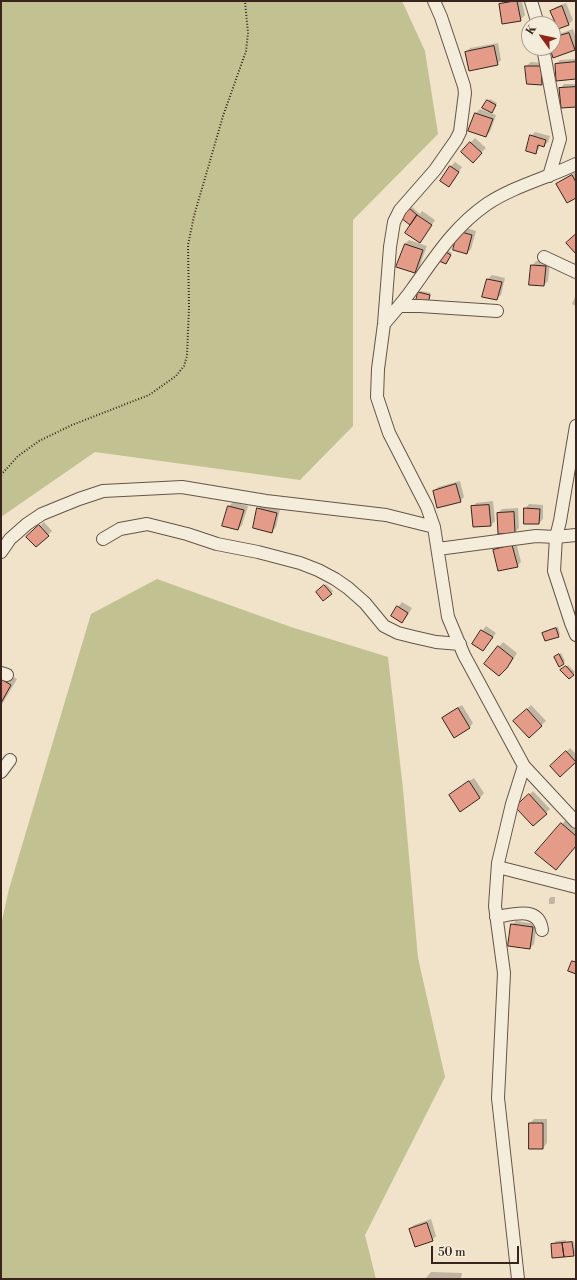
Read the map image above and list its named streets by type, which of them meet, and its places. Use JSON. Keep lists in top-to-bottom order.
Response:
{
  "scale_bar": "50 m",
  "north": "top left"
}
